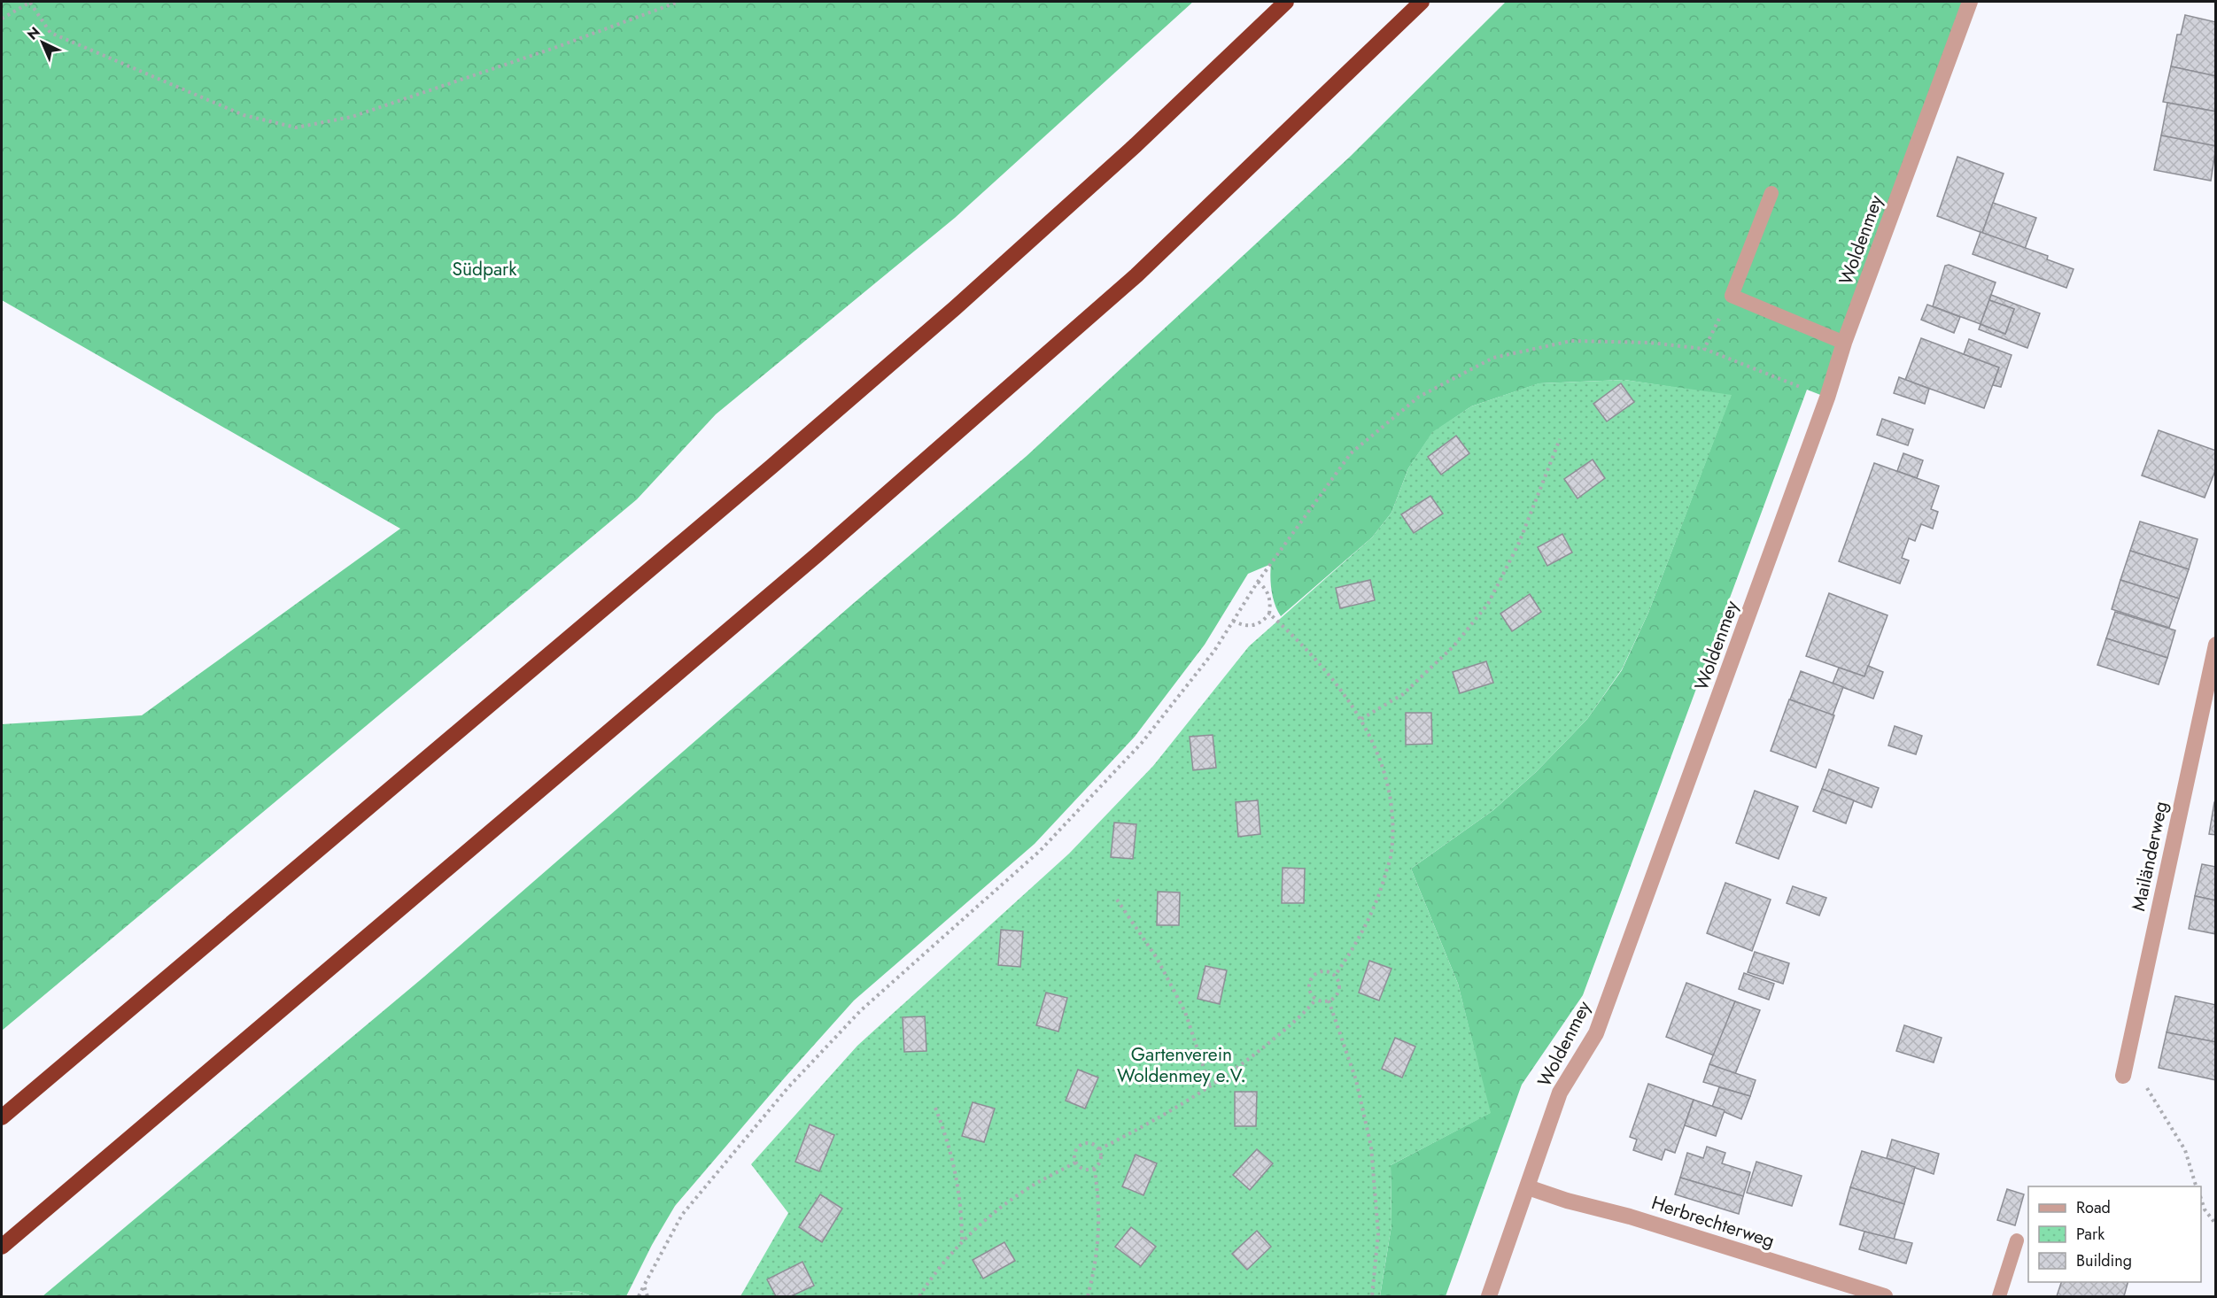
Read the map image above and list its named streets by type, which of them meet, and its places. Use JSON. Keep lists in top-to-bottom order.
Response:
{
  "streets": {
    "street": ["Woldenmey", "Mailänderweg", "Herbrechterweg"]
  },
  "crossings": [
    ["Woldenmey", "Herbrechterweg"]
  ],
  "parks": ["Südpark", "Gartenverein Woldenmey e.V."],
  "legend": ["Road", "Park", "Building"],
  "north": "top left"
}
